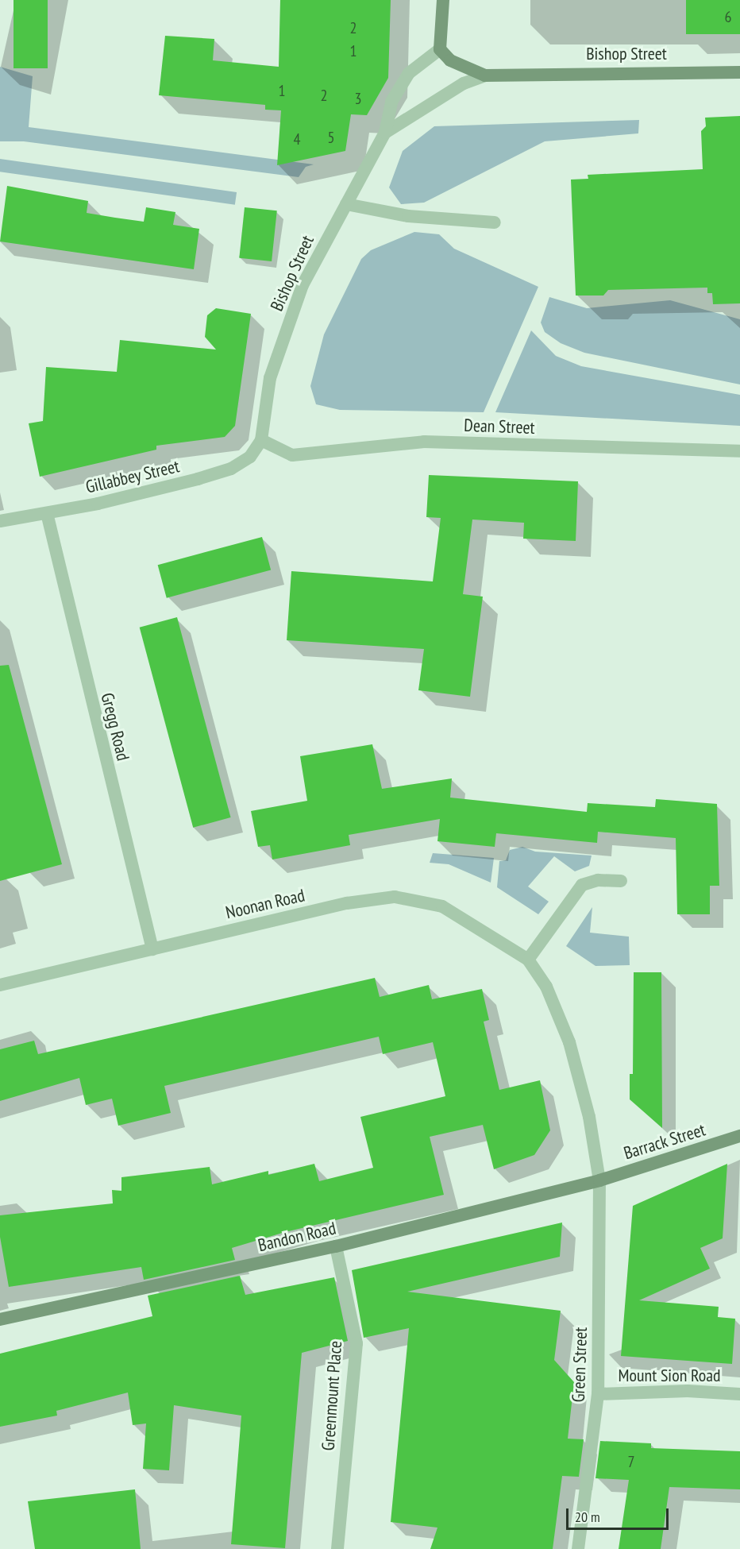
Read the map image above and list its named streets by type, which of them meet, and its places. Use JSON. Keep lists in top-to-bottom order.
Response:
{
  "streets": {
    "main road": ["Bishop Street", "Barrack Street", "Bandon Road"],
    "street": [
      "Dean Street",
      "Gillabbey Street",
      "Gregg Road",
      "Noonan Road",
      "Green Street",
      "Mount Sion Road",
      "Greenmount Place"
    ]
  },
  "crossings": [
    ["Bishop Street", "Dean Street"],
    ["Bishop Street", "Gillabbey Street"],
    ["Dean Street", "Gillabbey Street"],
    ["Gillabbey Street", "Gregg Road"],
    ["Gregg Road", "Noonan Road"],
    ["Noonan Road", "Barrack Street"],
    ["Noonan Road", "Bandon Road"],
    ["Noonan Road", "Green Street"],
    ["Barrack Street", "Bandon Road"],
    ["Barrack Street", "Green Street"],
    ["Bandon Road", "Green Street"],
    ["Bandon Road", "Greenmount Place"],
    ["Green Street", "Mount Sion Road"]
  ],
  "house_numbers": [
    "6",
    "2",
    "1",
    "1",
    "2",
    "3",
    "5",
    "4",
    "7"
  ],
  "scale_bar": "20 m"
}
